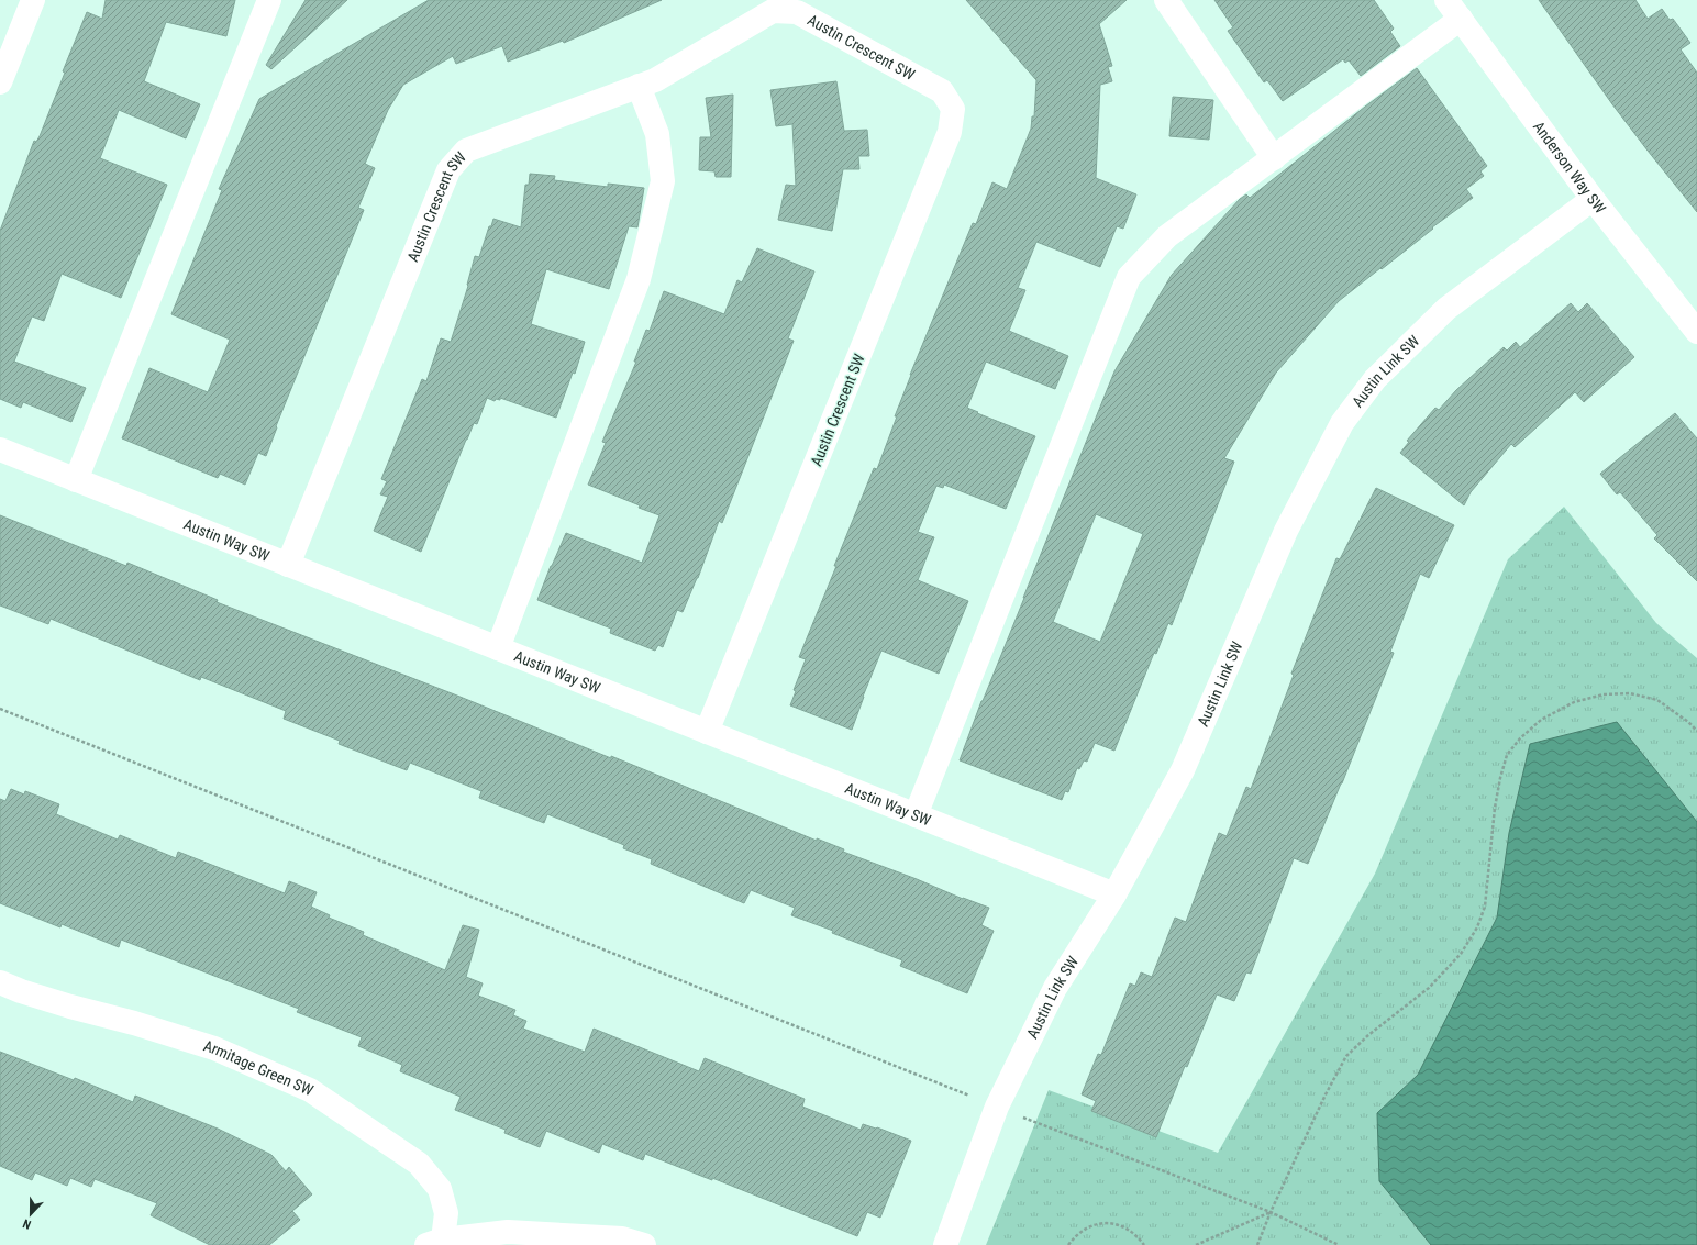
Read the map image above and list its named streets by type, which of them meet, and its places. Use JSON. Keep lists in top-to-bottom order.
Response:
{
  "streets": {
    "street": [
      "Austin Crescent SW",
      "Anderson Way SW",
      "Austin Link SW",
      "Austin Way SW",
      "Armitage Green SW"
    ]
  },
  "crossings": [
    ["Austin Crescent SW", "Austin Way SW"],
    ["Anderson Way SW", "Austin Link SW"],
    ["Austin Link SW", "Austin Way SW"]
  ],
  "north": "bottom"
}
